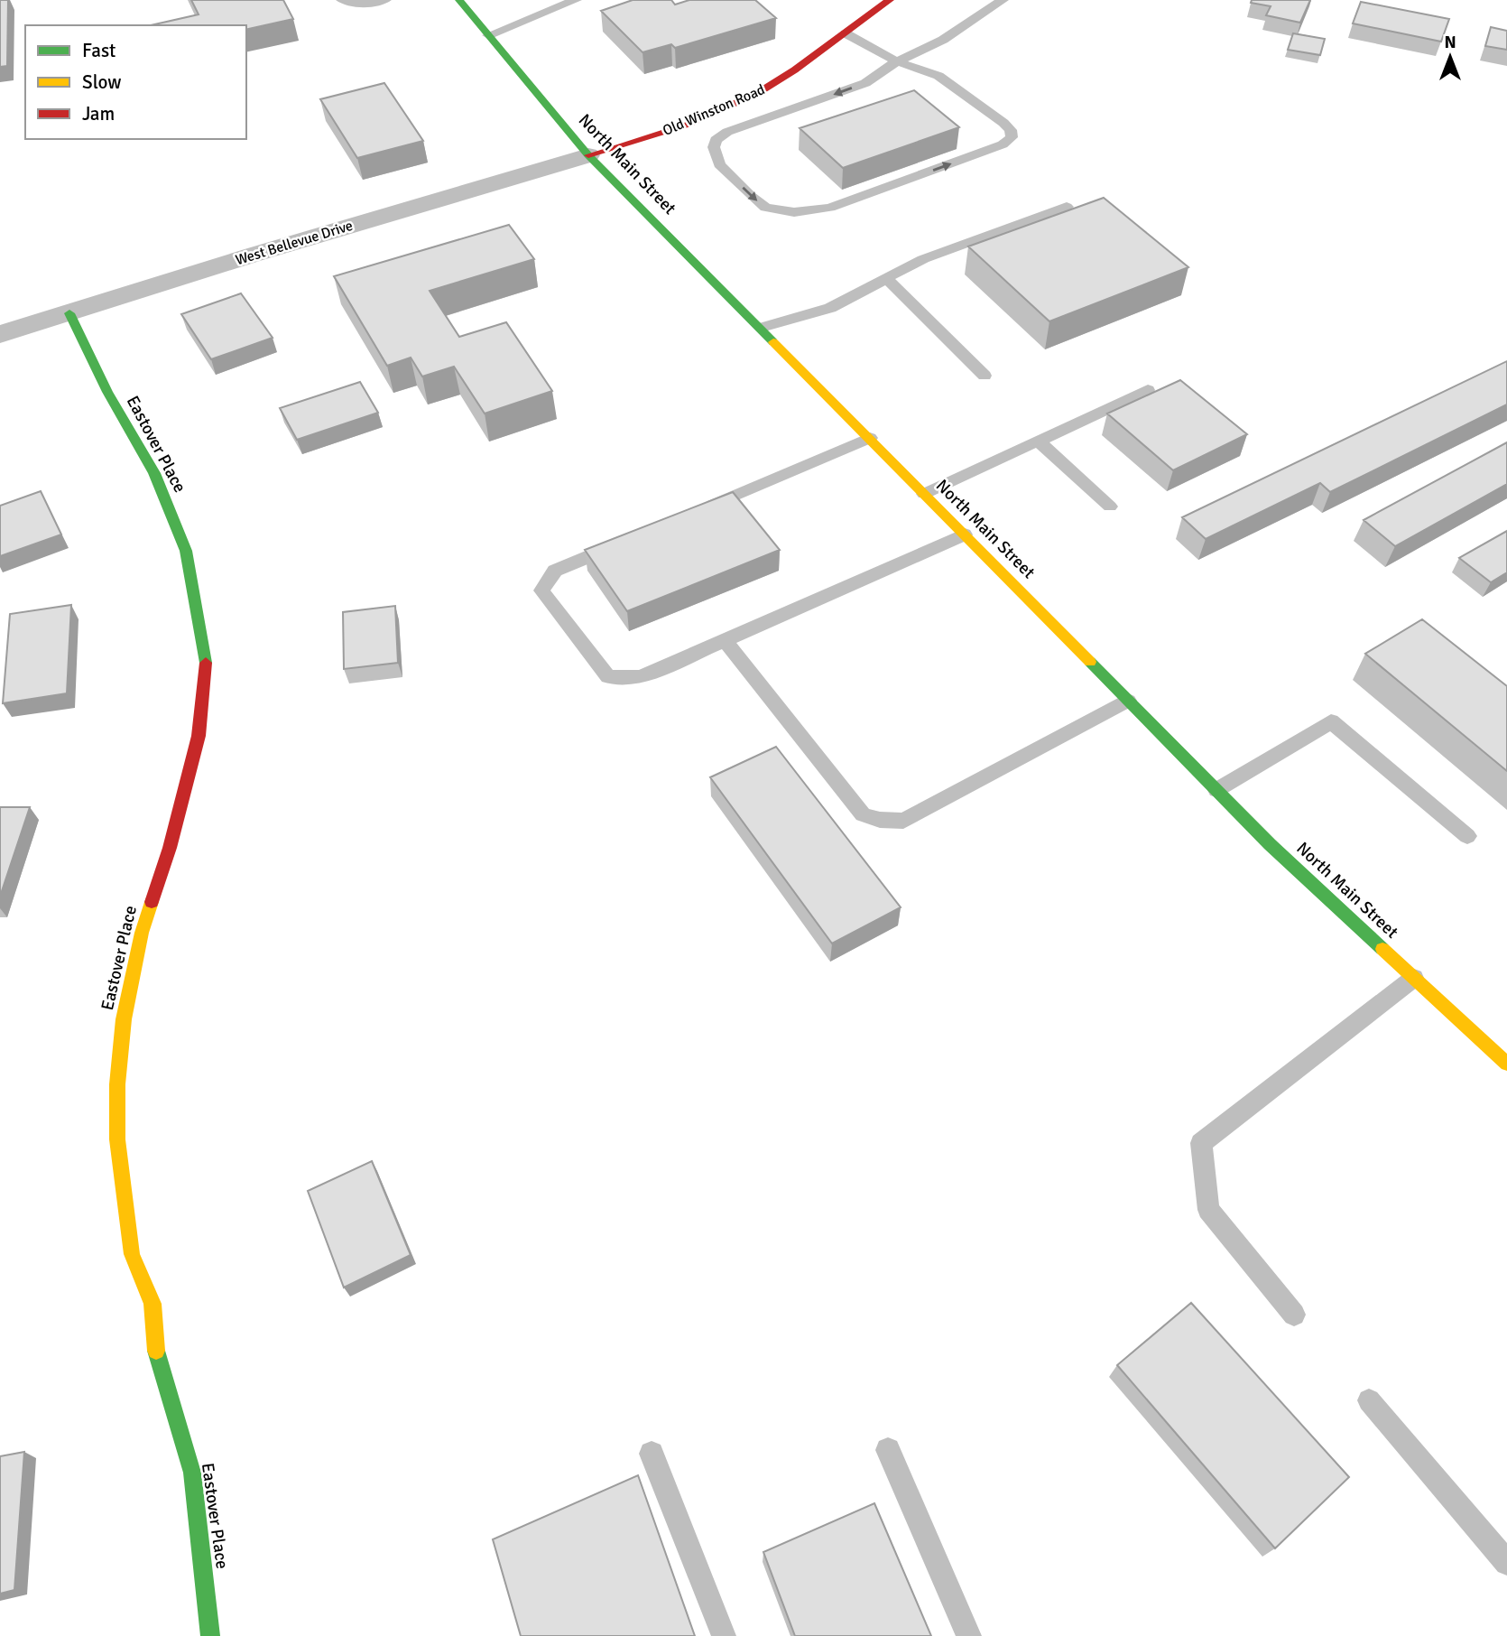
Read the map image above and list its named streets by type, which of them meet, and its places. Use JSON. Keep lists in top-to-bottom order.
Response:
{
  "streets": {
    "street": [
      "Old Winston Road",
      "North Main Street",
      "West Bellevue Drive",
      "Eastover Place"
    ]
  },
  "crossings": [
    ["Old Winston Road", "North Main Street"],
    ["Old Winston Road", "West Bellevue Drive"],
    ["North Main Street", "West Bellevue Drive"],
    ["West Bellevue Drive", "Eastover Place"]
  ],
  "legend": ["Fast", "Slow", "Jam"],
  "north": "top"
}
